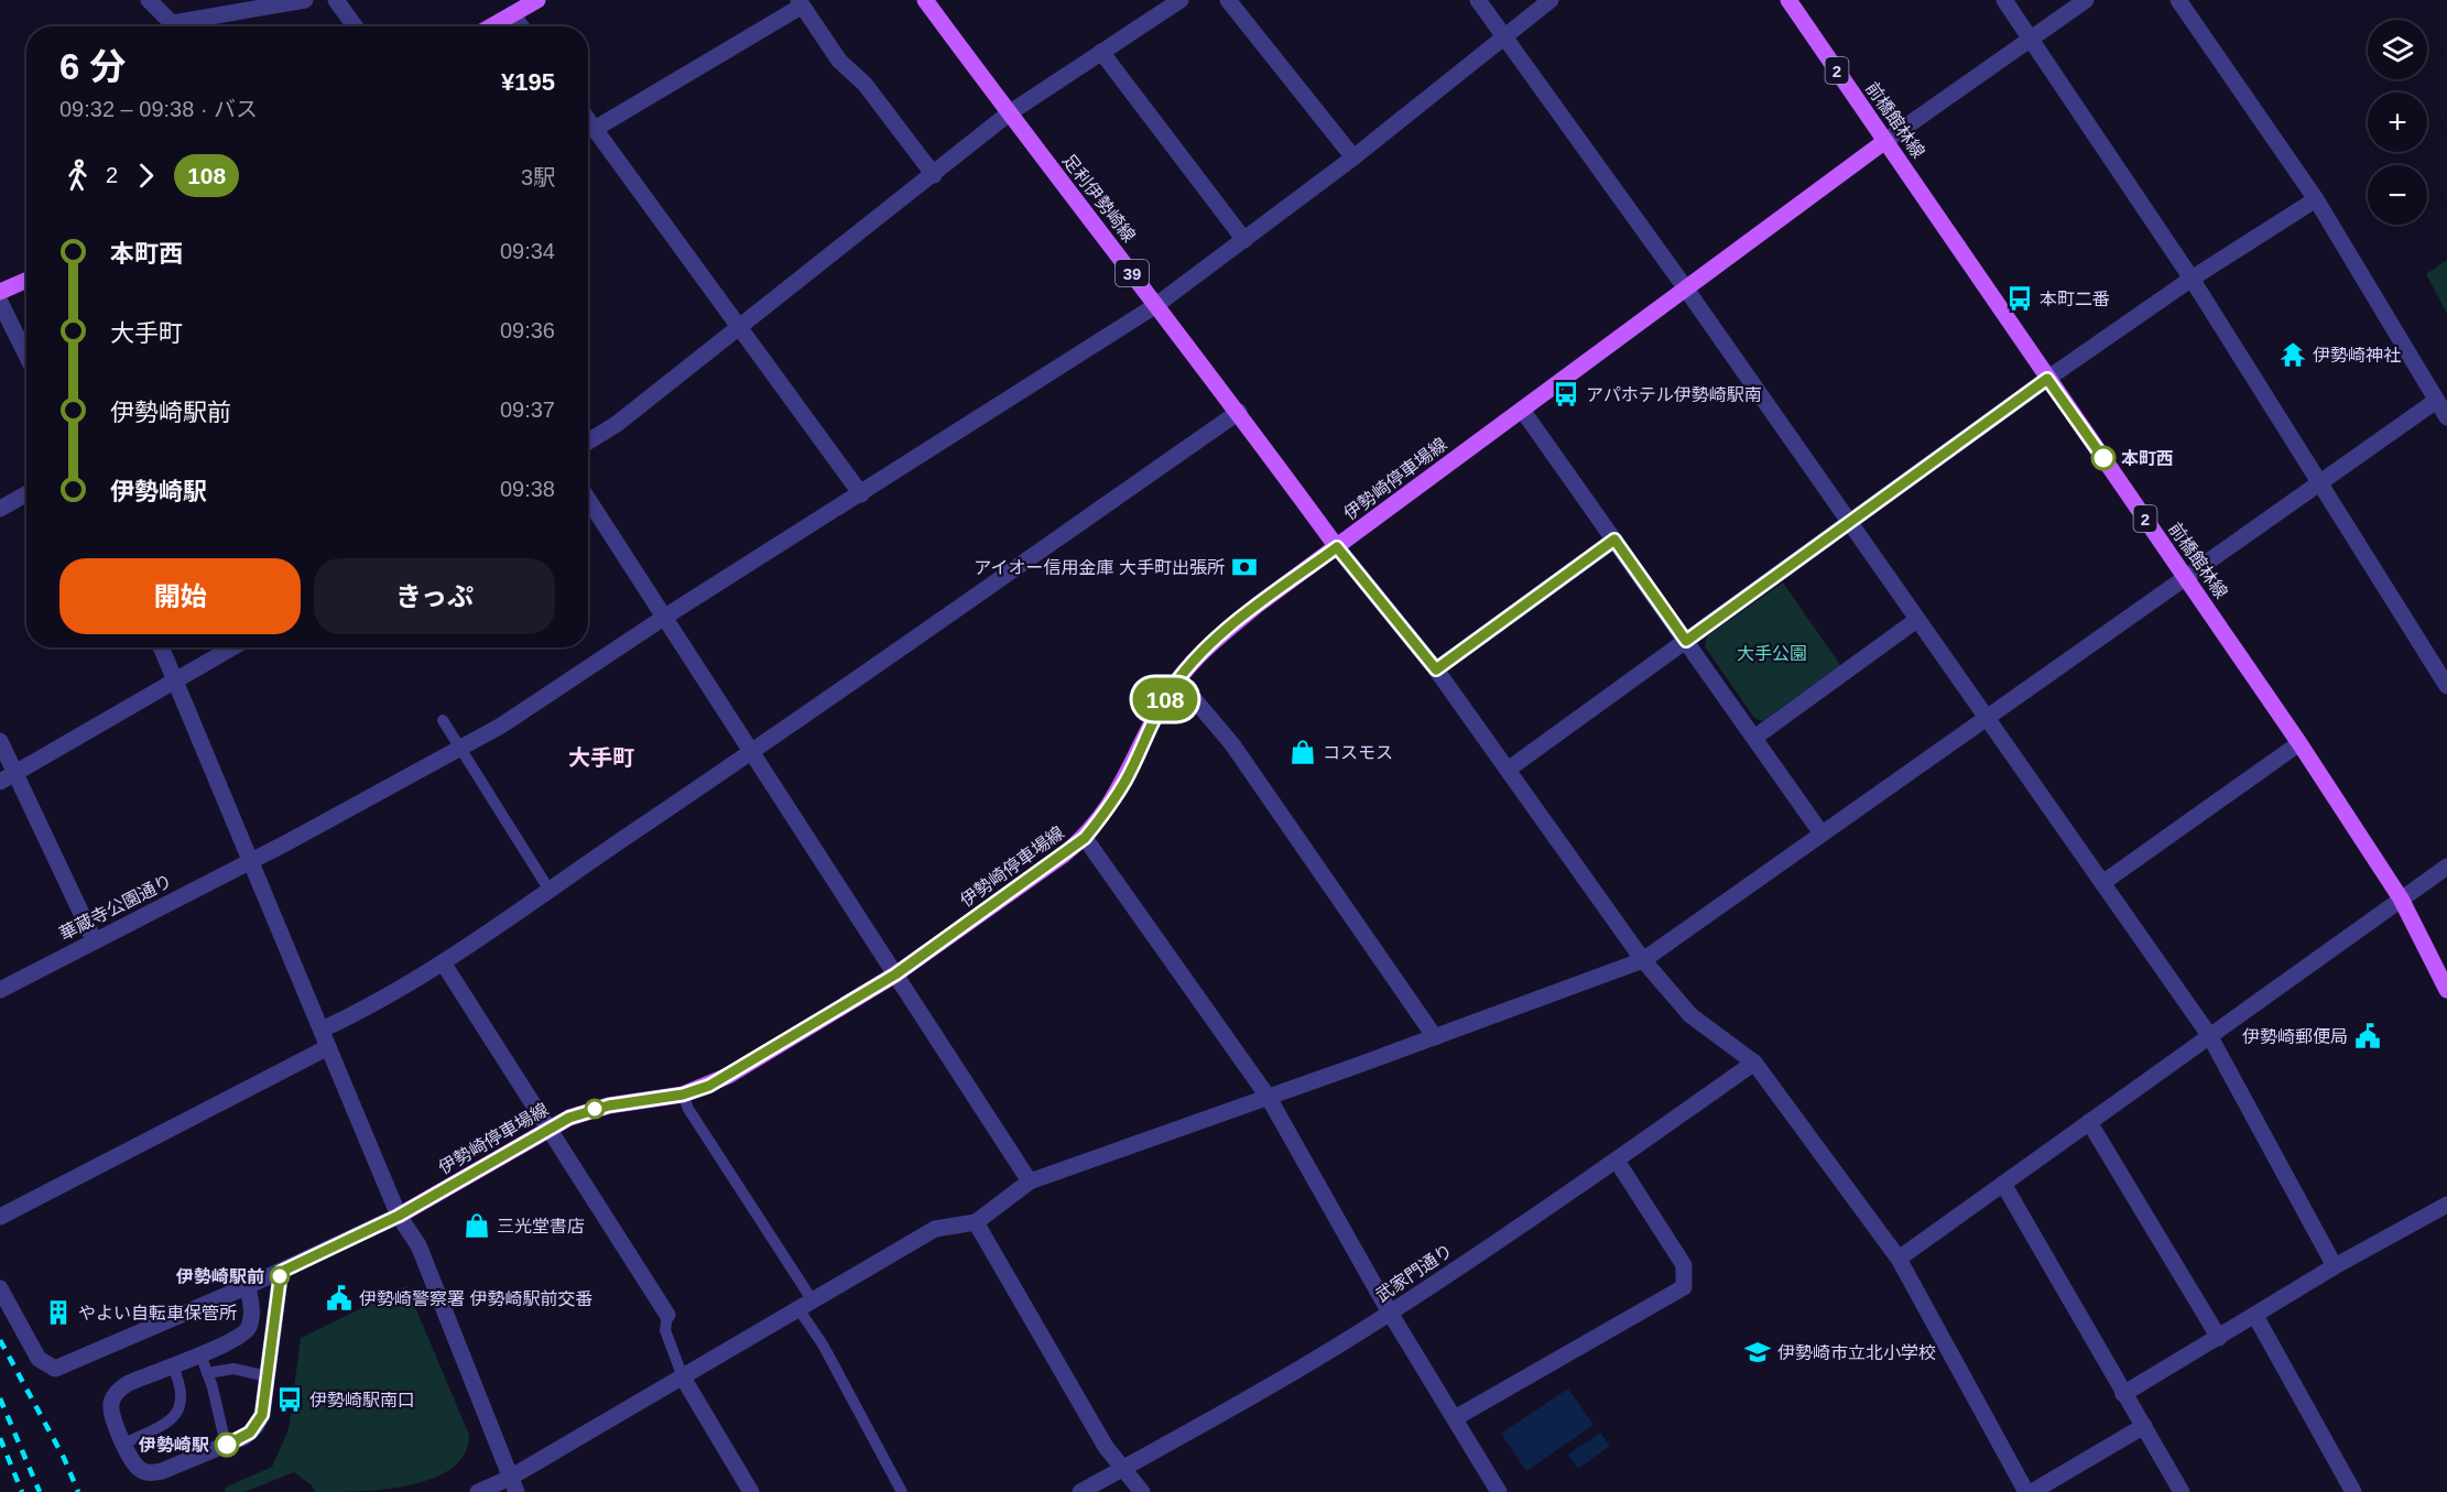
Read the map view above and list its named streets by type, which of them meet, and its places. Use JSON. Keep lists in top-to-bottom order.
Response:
{
  "streets": {
    "main road": [
      "2",
      "前橋館林線",
      "足利伊勢崎線",
      "39",
      "伊勢崎停車場線"
    ],
    "street": ["華蔵寺公園通り", "武家門通り"]
  },
  "crossings": [
    ["前橋館林線", "伊勢崎停車場線"],
    ["足利伊勢崎線", "伊勢崎停車場線"],
    ["足利伊勢崎線", "華蔵寺公園通り"]
  ],
  "districts": ["大手町"],
  "parks": ["大手公園"],
  "places": {
    "bus stop": ["本町二番", "アパホテル伊勢崎駅南", "伊勢崎駅南口"],
    "temple": ["伊勢崎神社"],
    "other": ["本町西", "伊勢崎駅前", "伊勢崎駅"],
    "bank": ["アイオー信用金庫 大手町出張所"],
    "shop": ["コスモス", "三光堂書店"],
    "public building": ["伊勢崎郵便局", "伊勢崎警察署 伊勢崎駅前交番"],
    "building": ["やよい自転車保管所"],
    "school or university": ["伊勢崎市立北小学校"]
  },
  "lines": ["bus line 108"],
  "page": {
    "on_map": "108",
    "map_buttons": ["+", "−"],
    "heading": ["6 分", "09:32 – 09:38 · バス", "¥195"],
    "legs": ["2", "108", "3駅"],
    "list": [
      {
        "name": "本町西",
        "value": "09:34"
      },
      {
        "name": "大手町",
        "value": "09:36"
      },
      {
        "name": "伊勢崎駅前",
        "value": "09:37"
      },
      {
        "name": "伊勢崎駅",
        "value": "09:38"
      }
    ],
    "buttons": ["開始", "きっぷ"]
  }
}
